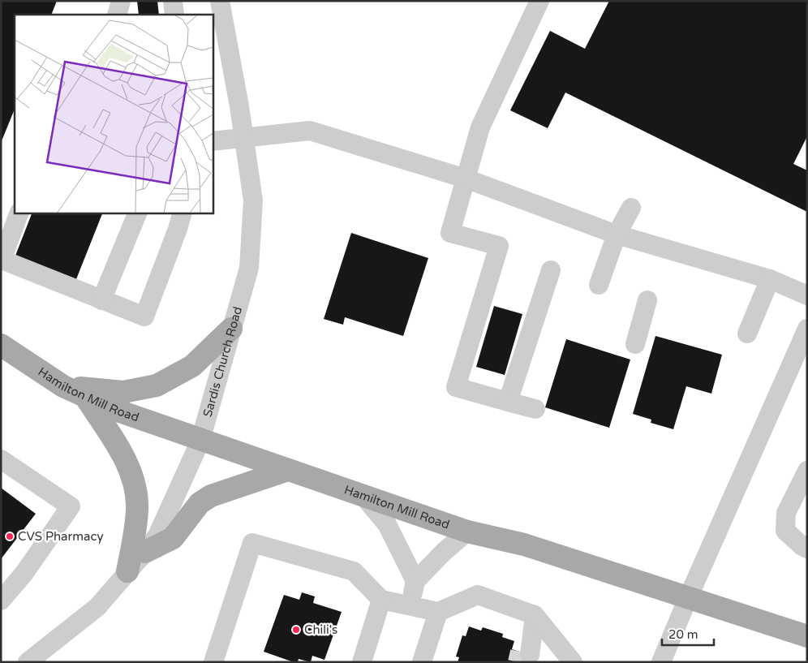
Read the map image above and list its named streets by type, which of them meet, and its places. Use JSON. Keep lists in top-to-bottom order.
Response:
{
  "streets": {
    "main road": ["Hamilton Mill Road"],
    "street": ["Sardis Church Road"]
  },
  "crossings": [
    ["Sardis Church Road", "Hamilton Mill Road"]
  ],
  "places": ["CVS Pharmacy", "Chili's"],
  "scale_bar": "20 m"
}
